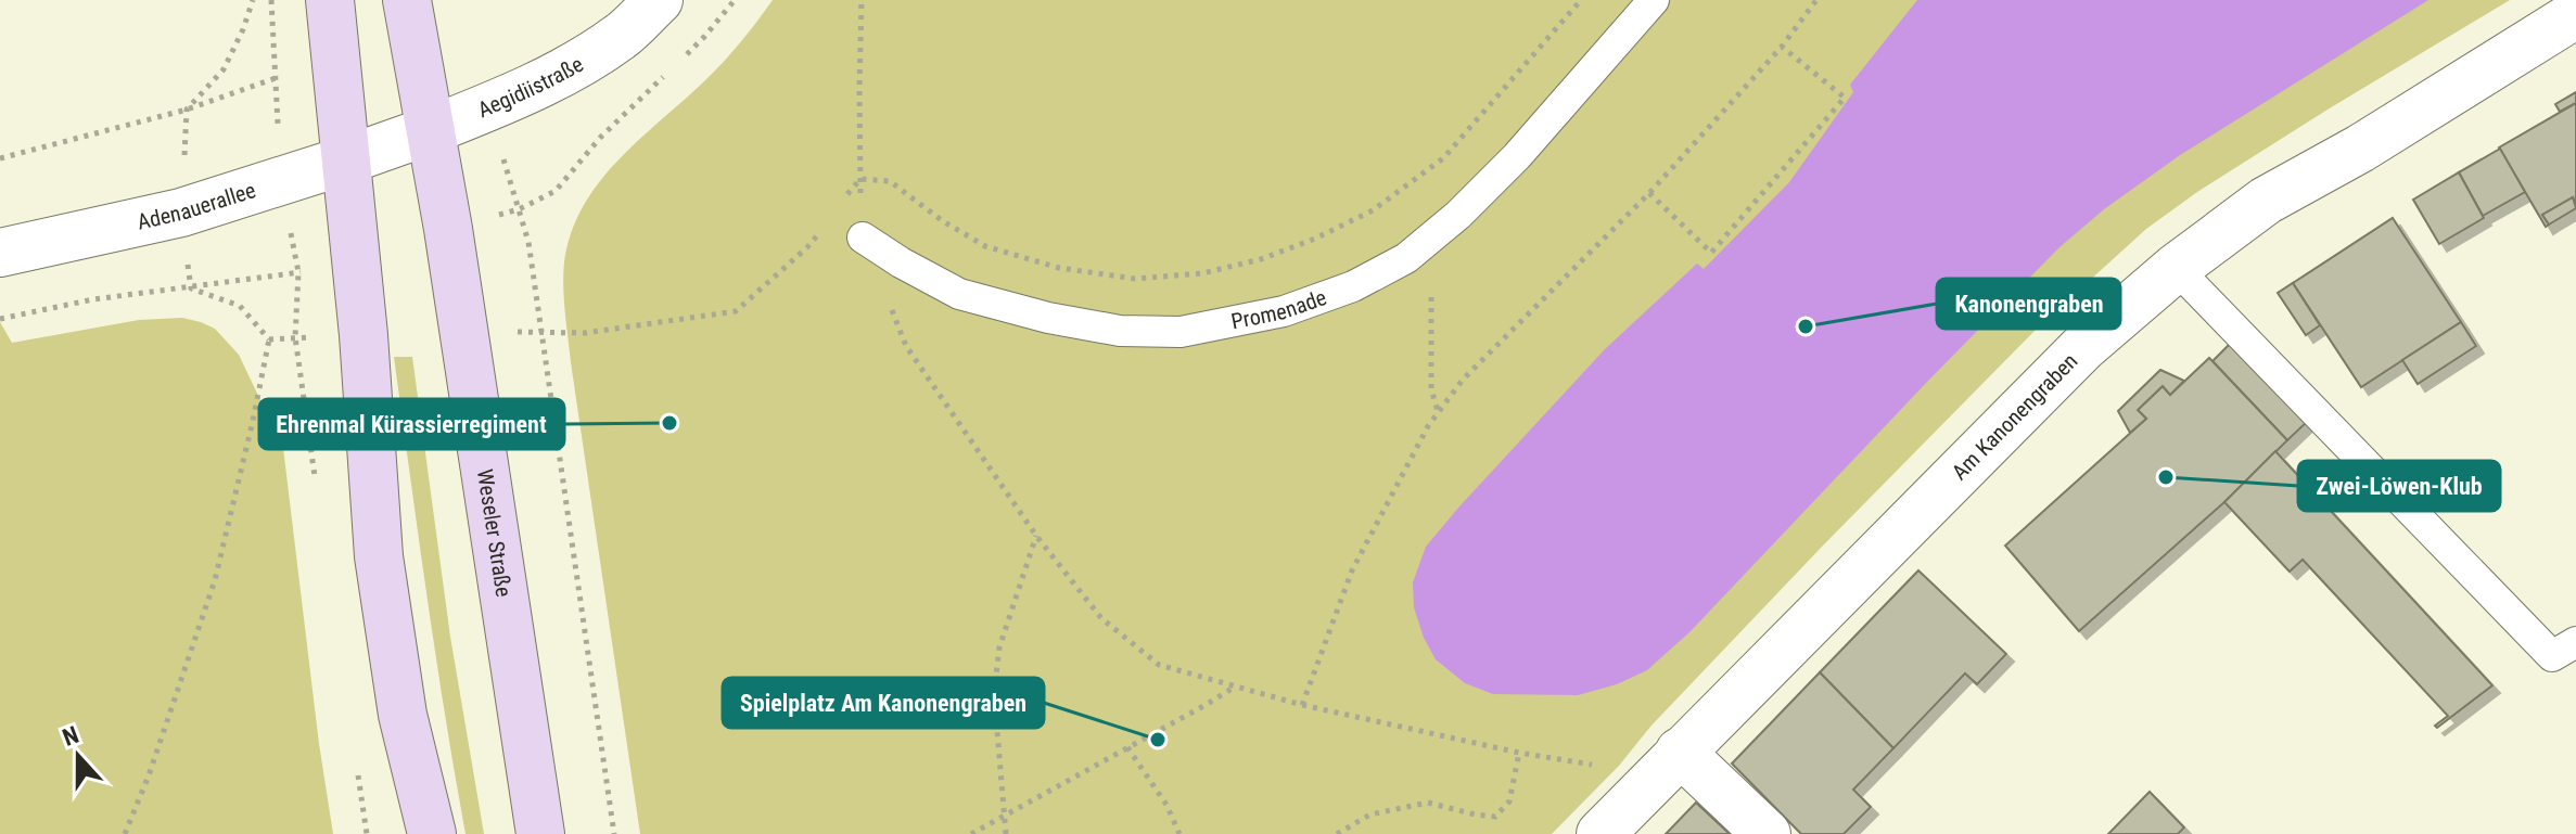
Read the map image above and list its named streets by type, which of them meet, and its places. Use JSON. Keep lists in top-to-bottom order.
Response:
{
  "streets": {
    "main road": ["Weseler Straße"],
    "street": ["Aegidiistraße", "Adenauerallee", "Am Kanonengraben"],
    "lane": ["Promenade"]
  },
  "crossings": [
    ["Aegidiistraße", "Adenauerallee"],
    ["Aegidiistraße", "Weseler Straße"],
    ["Adenauerallee", "Weseler Straße"]
  ],
  "places": [
    "Kanonengraben",
    "Ehrenmal Kürassierregiment",
    "Zwei-Löwen-Klub",
    "Spielplatz Am Kanonengraben"
  ],
  "north": "top"
}
